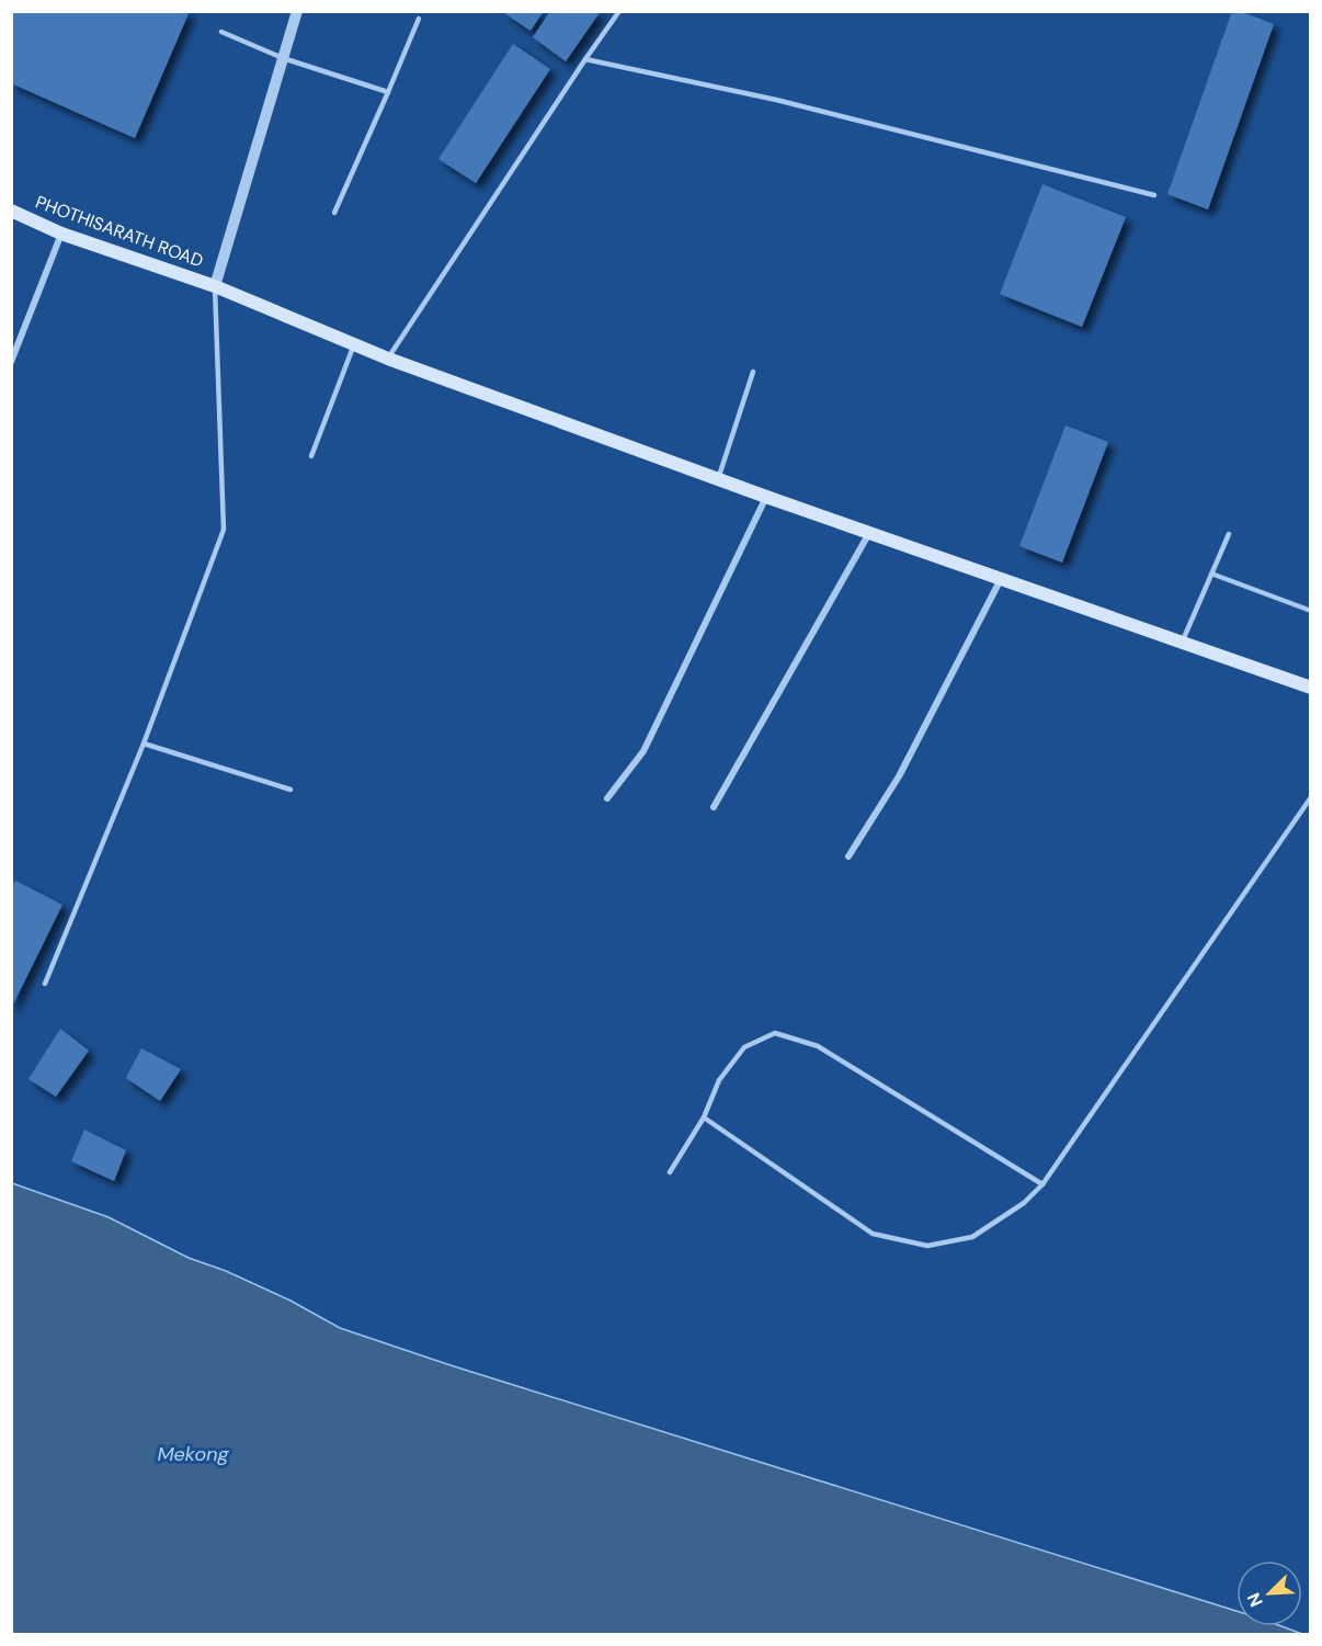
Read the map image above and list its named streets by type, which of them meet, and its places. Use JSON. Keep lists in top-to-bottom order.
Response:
{
  "streets": {
    "main road": ["PHOTHISARATH ROAD"]
  },
  "water": ["Mekong"],
  "north": "bottom left"
}
